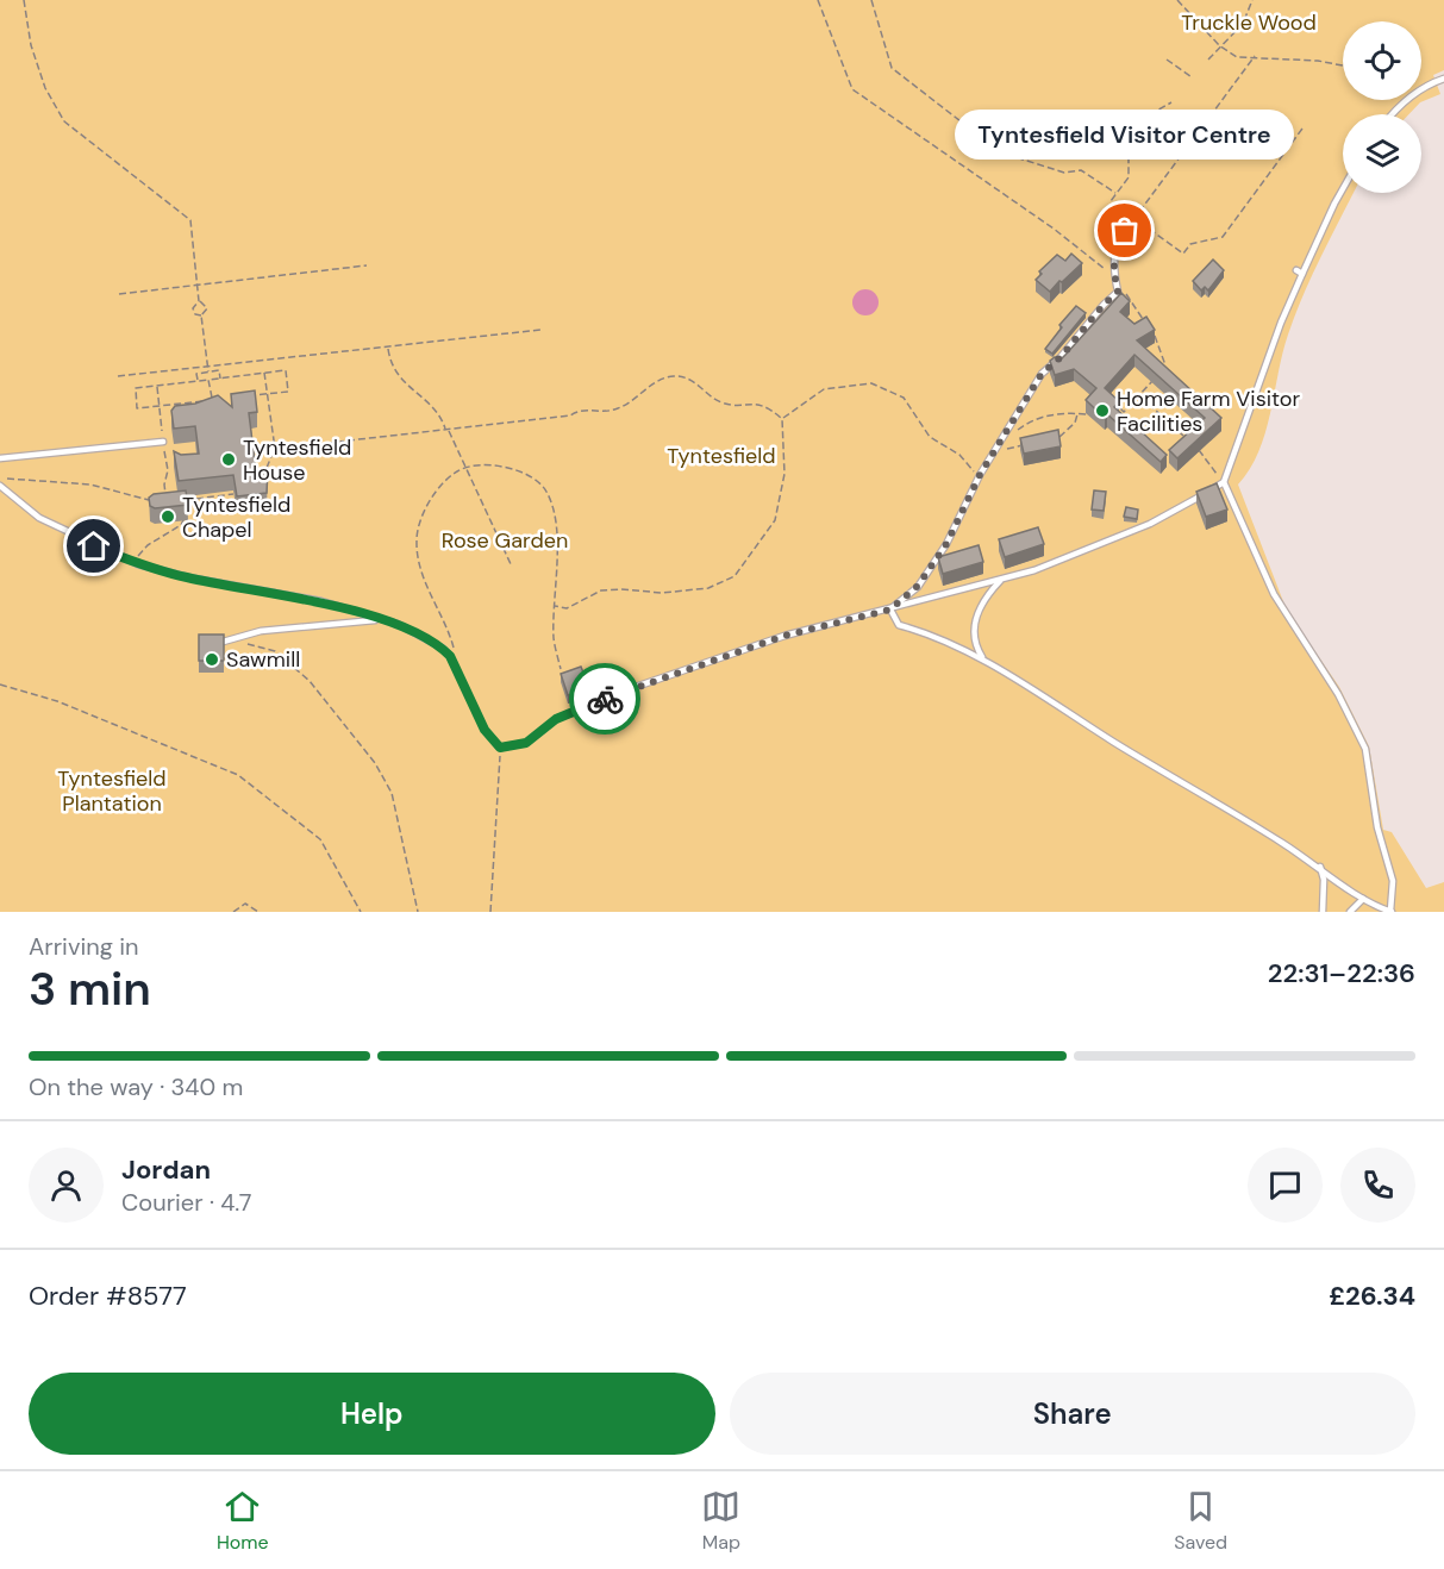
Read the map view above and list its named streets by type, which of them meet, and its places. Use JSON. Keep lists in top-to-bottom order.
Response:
{
  "parks": [
    "Truckle Wood",
    "Tyntesfield",
    "Rose Garden",
    "Tyntesfield Plantation"
  ],
  "places": [
    "Tyntesfield Visitor Centre",
    "Home Farm Visitor Facilities",
    "Tyntesfield House",
    "Tyntesfield Chapel",
    "Sawmill"
  ],
  "page": {
    "bubble": "Tyntesfield Visitor Centre",
    "heading": ["3 min", "Arriving in", "22:31–22:36"],
    "panel": [
      "Jordan",
      "Courier · 4.7",
      "Order #8577",
      "£26.34"
    ],
    "bar": "On the way · 340 m",
    "buttons": ["Help", "Share"],
    "tabs": ["Home", "Map", "Saved"]
  }
}
